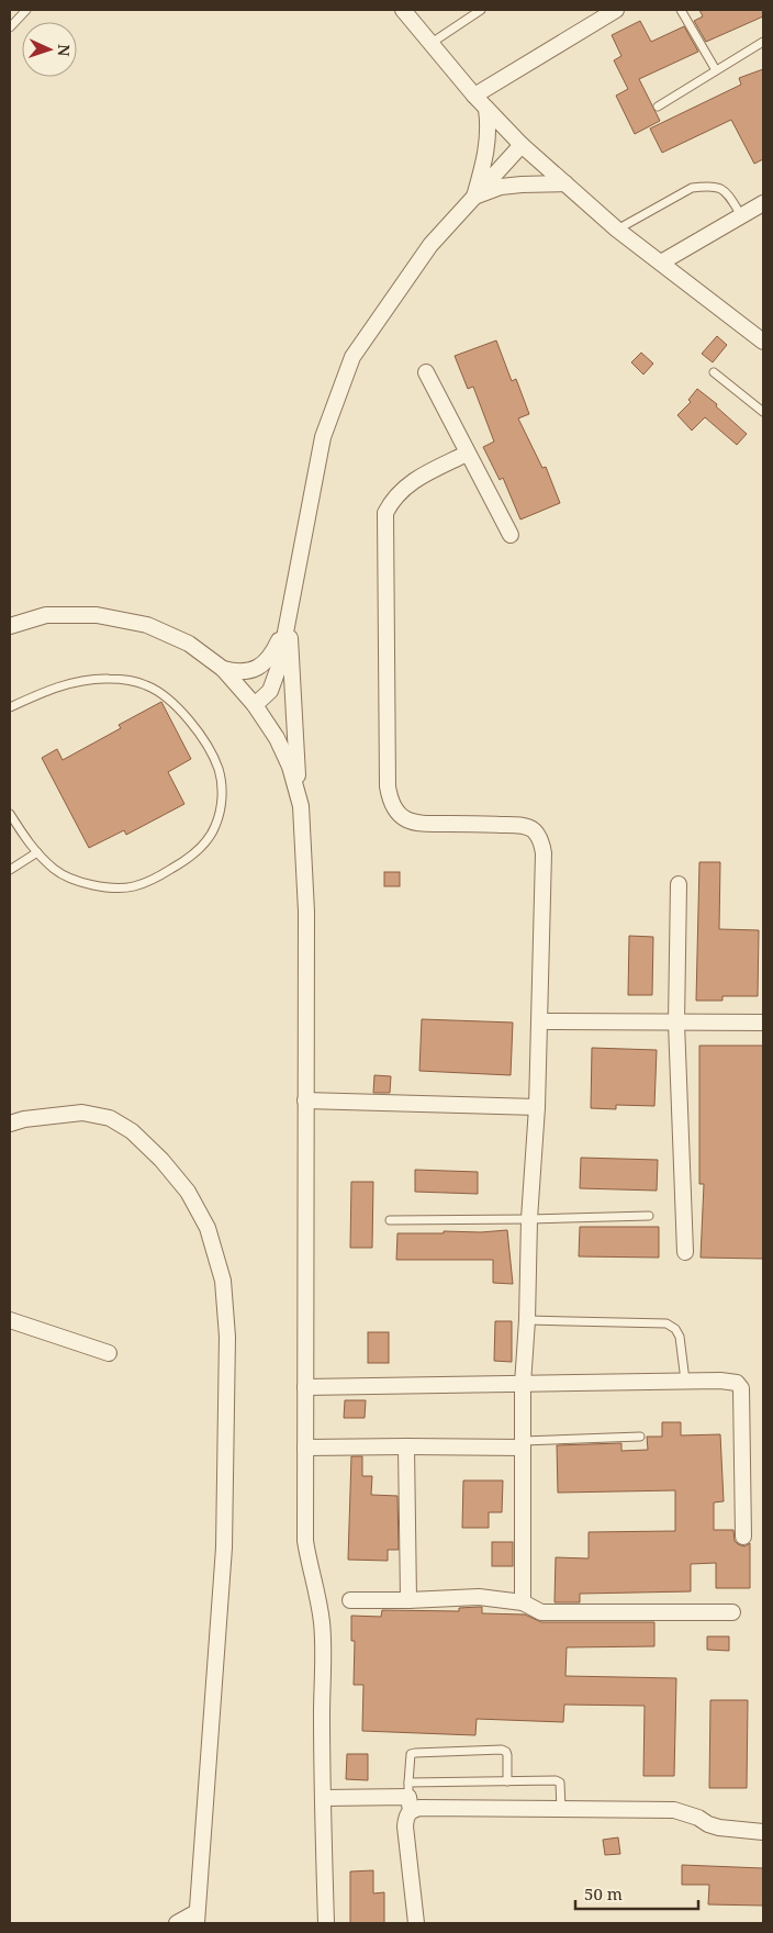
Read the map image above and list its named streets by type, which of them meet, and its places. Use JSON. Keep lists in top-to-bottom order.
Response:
{
  "scale_bar": "50 m",
  "north": "right"
}
